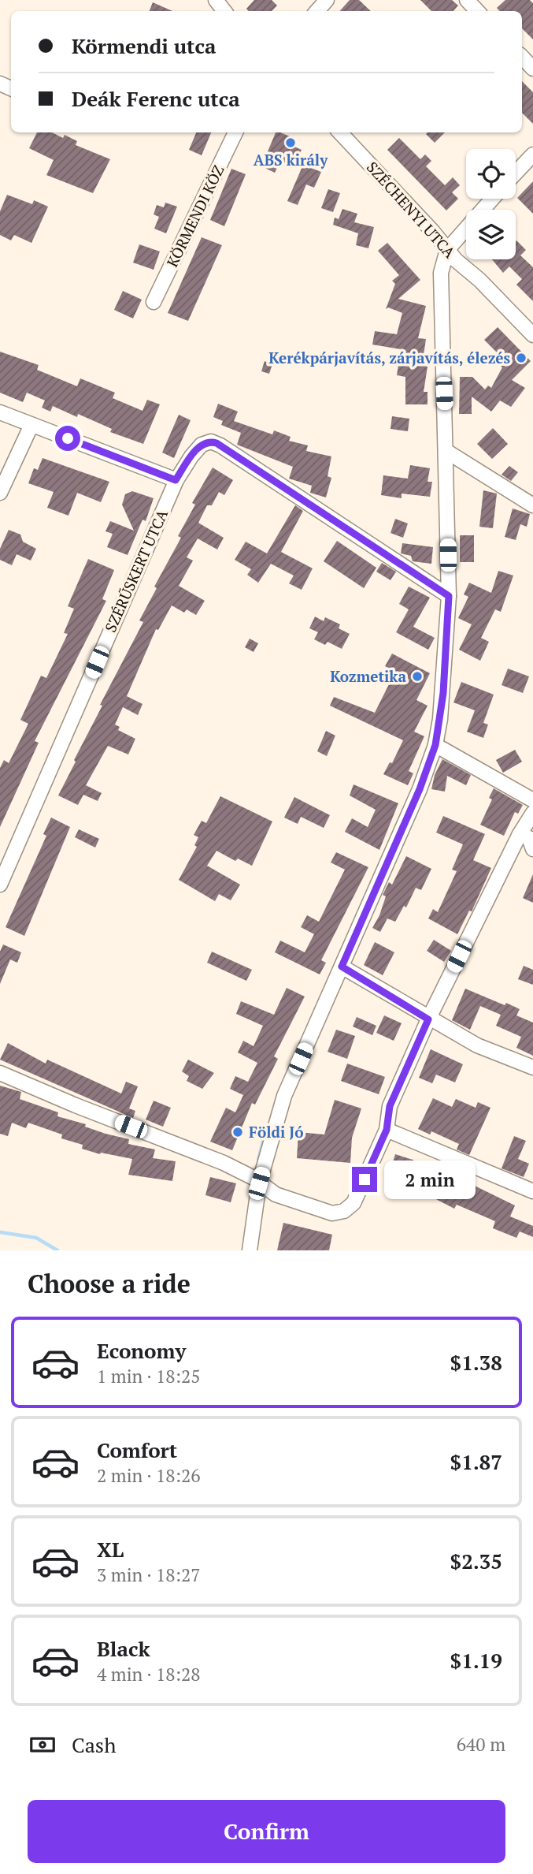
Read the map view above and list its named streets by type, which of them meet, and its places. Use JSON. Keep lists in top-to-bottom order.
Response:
{
  "streets": {
    "street": ["SZÉCHENYI UTCA", "KÖRMENDI KÖZ", "SZÉRŰSKERT UTCA"]
  },
  "places": [
    "ABS király",
    "Kerékpárjavítás, zárjavítás, élezés",
    "Kozmetika",
    "Földi Jó"
  ],
  "page": {
    "banner": ["Körmendi utca", "Deák Ferenc utca"],
    "bubble": "2 min",
    "heading": "Choose a ride",
    "list": [
      {
        "name": "Economy",
        "note": "1 min · 18:25",
        "value": "$1.38"
      },
      {
        "name": "Comfort",
        "note": "2 min · 18:26",
        "value": "$1.87"
      },
      {
        "name": "XL",
        "note": "3 min · 18:27",
        "value": "$2.35"
      },
      {
        "name": "Black",
        "note": "4 min · 18:28",
        "value": "$1.19"
      }
    ],
    "pay": ["Cash", "640 m"],
    "buttons": "Confirm"
  }
}
